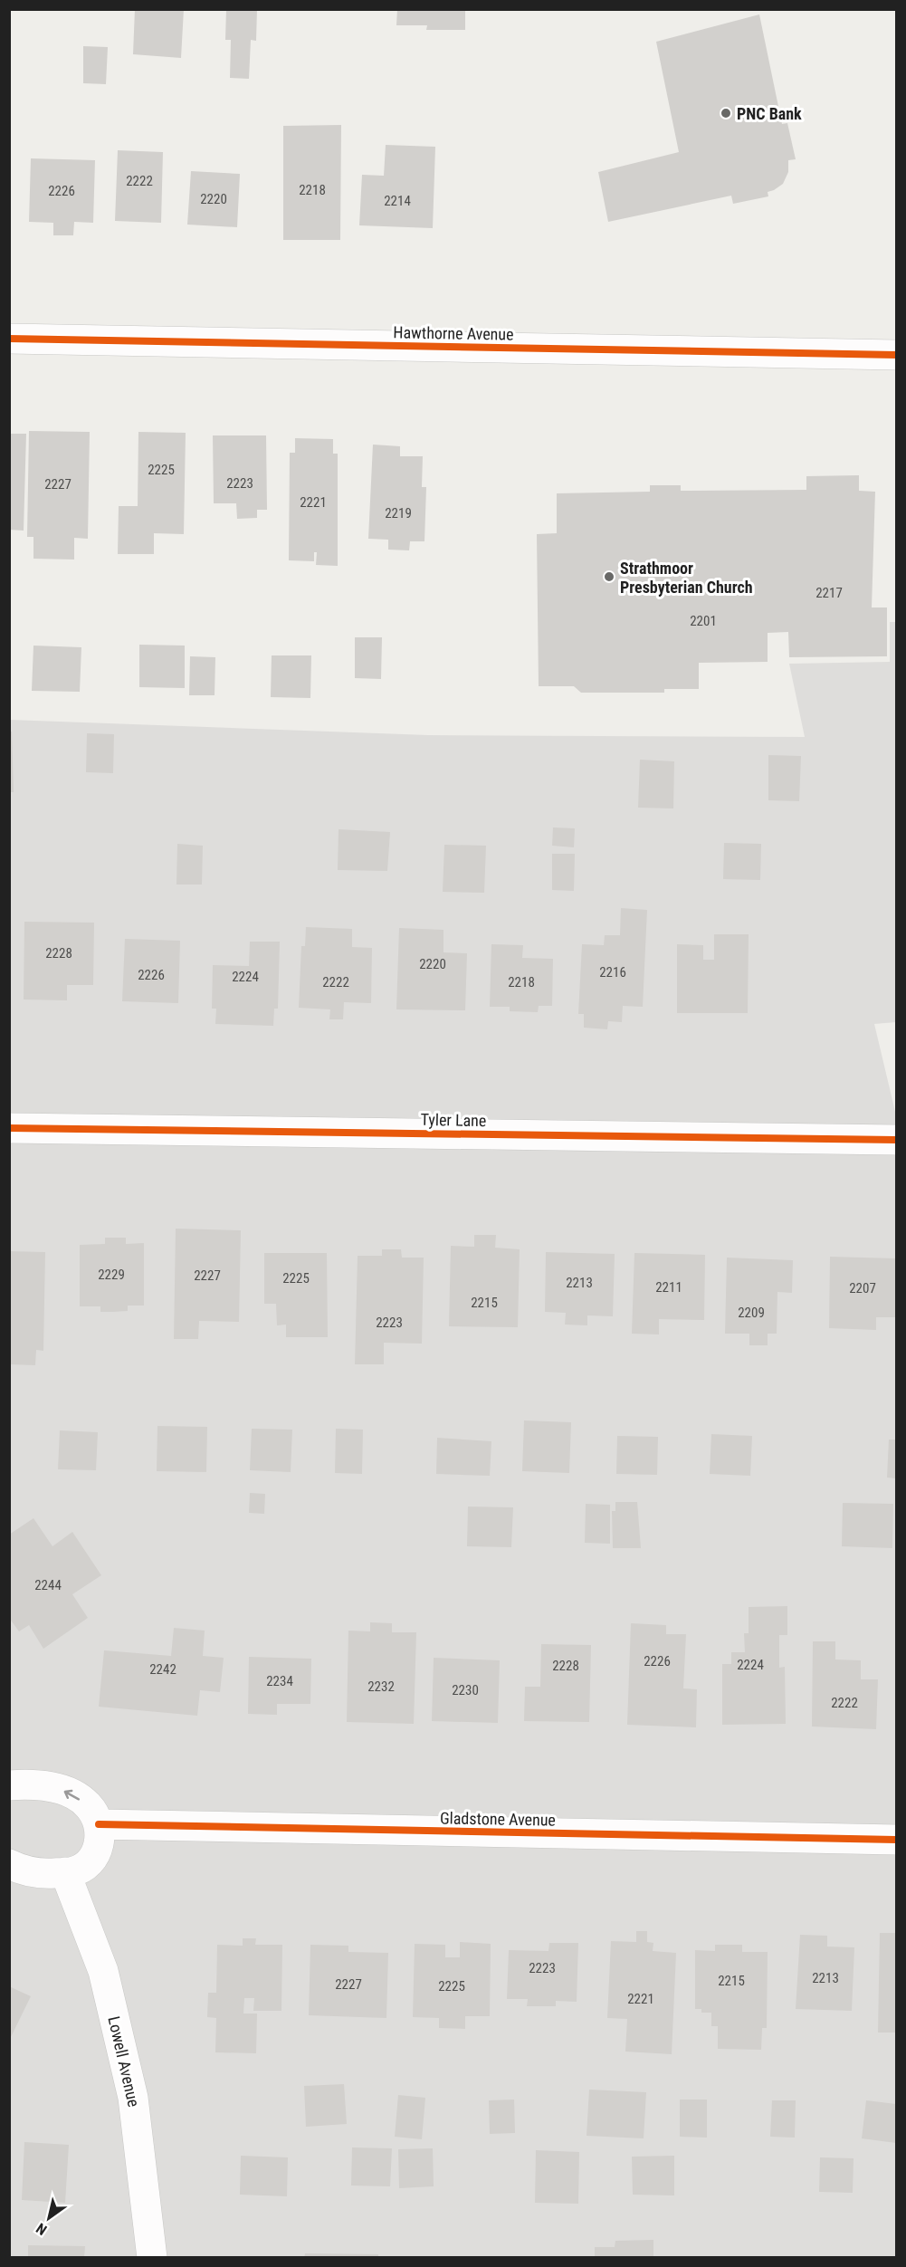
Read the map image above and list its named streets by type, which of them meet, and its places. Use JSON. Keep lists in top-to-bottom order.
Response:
{
  "streets": {
    "street": [
      "Hawthorne Avenue",
      "Tyler Lane",
      "Gladstone Avenue",
      "Lowell Avenue"
    ]
  },
  "places": ["PNC Bank", "Strathmoor Presbyterian Church"],
  "house_numbers": [
    "2222",
    "2218",
    "2226",
    "2220",
    "2214",
    "2225",
    "2223",
    "2227",
    "2221",
    "2219",
    "2217",
    "2201",
    "2228",
    "2220",
    "2216",
    "2226",
    "2224",
    "2222",
    "2218",
    "2229",
    "2227",
    "2225",
    "2213",
    "2211",
    "2207",
    "2215",
    "2209",
    "2223",
    "2244",
    "2226",
    "2224",
    "2228",
    "2242",
    "2234",
    "2232",
    "2230",
    "2222",
    "2223",
    "2213",
    "2215",
    "2227",
    "2225",
    "2221"
  ],
  "north": "bottom left"
}
